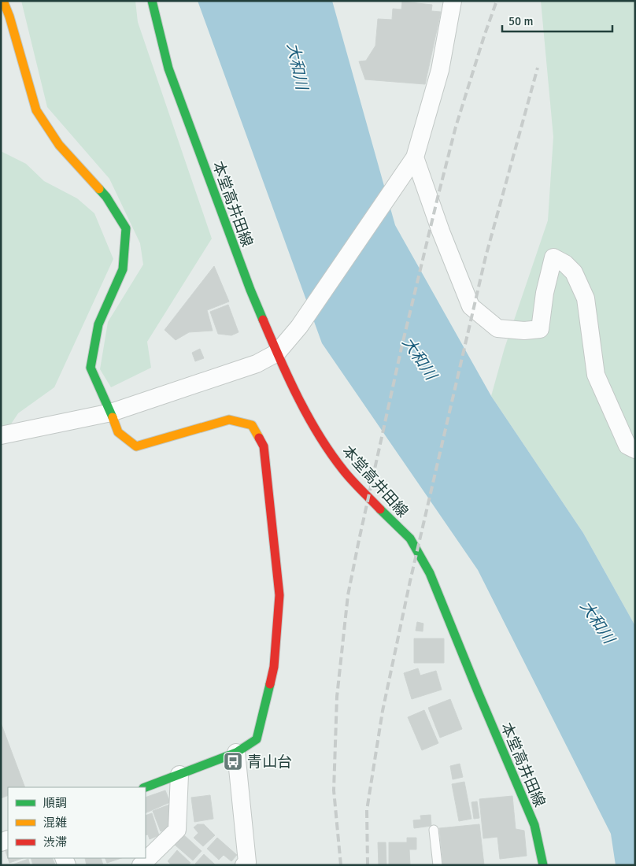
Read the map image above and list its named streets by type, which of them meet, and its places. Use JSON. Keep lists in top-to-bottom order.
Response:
{
  "streets": {
    "street": ["本堂高井田線"]
  },
  "water": ["大和川"],
  "places": {
    "bus stop": ["青山台"]
  },
  "legend": ["順調", "混雑", "渋滞"],
  "scale_bar": "50 m"
}
